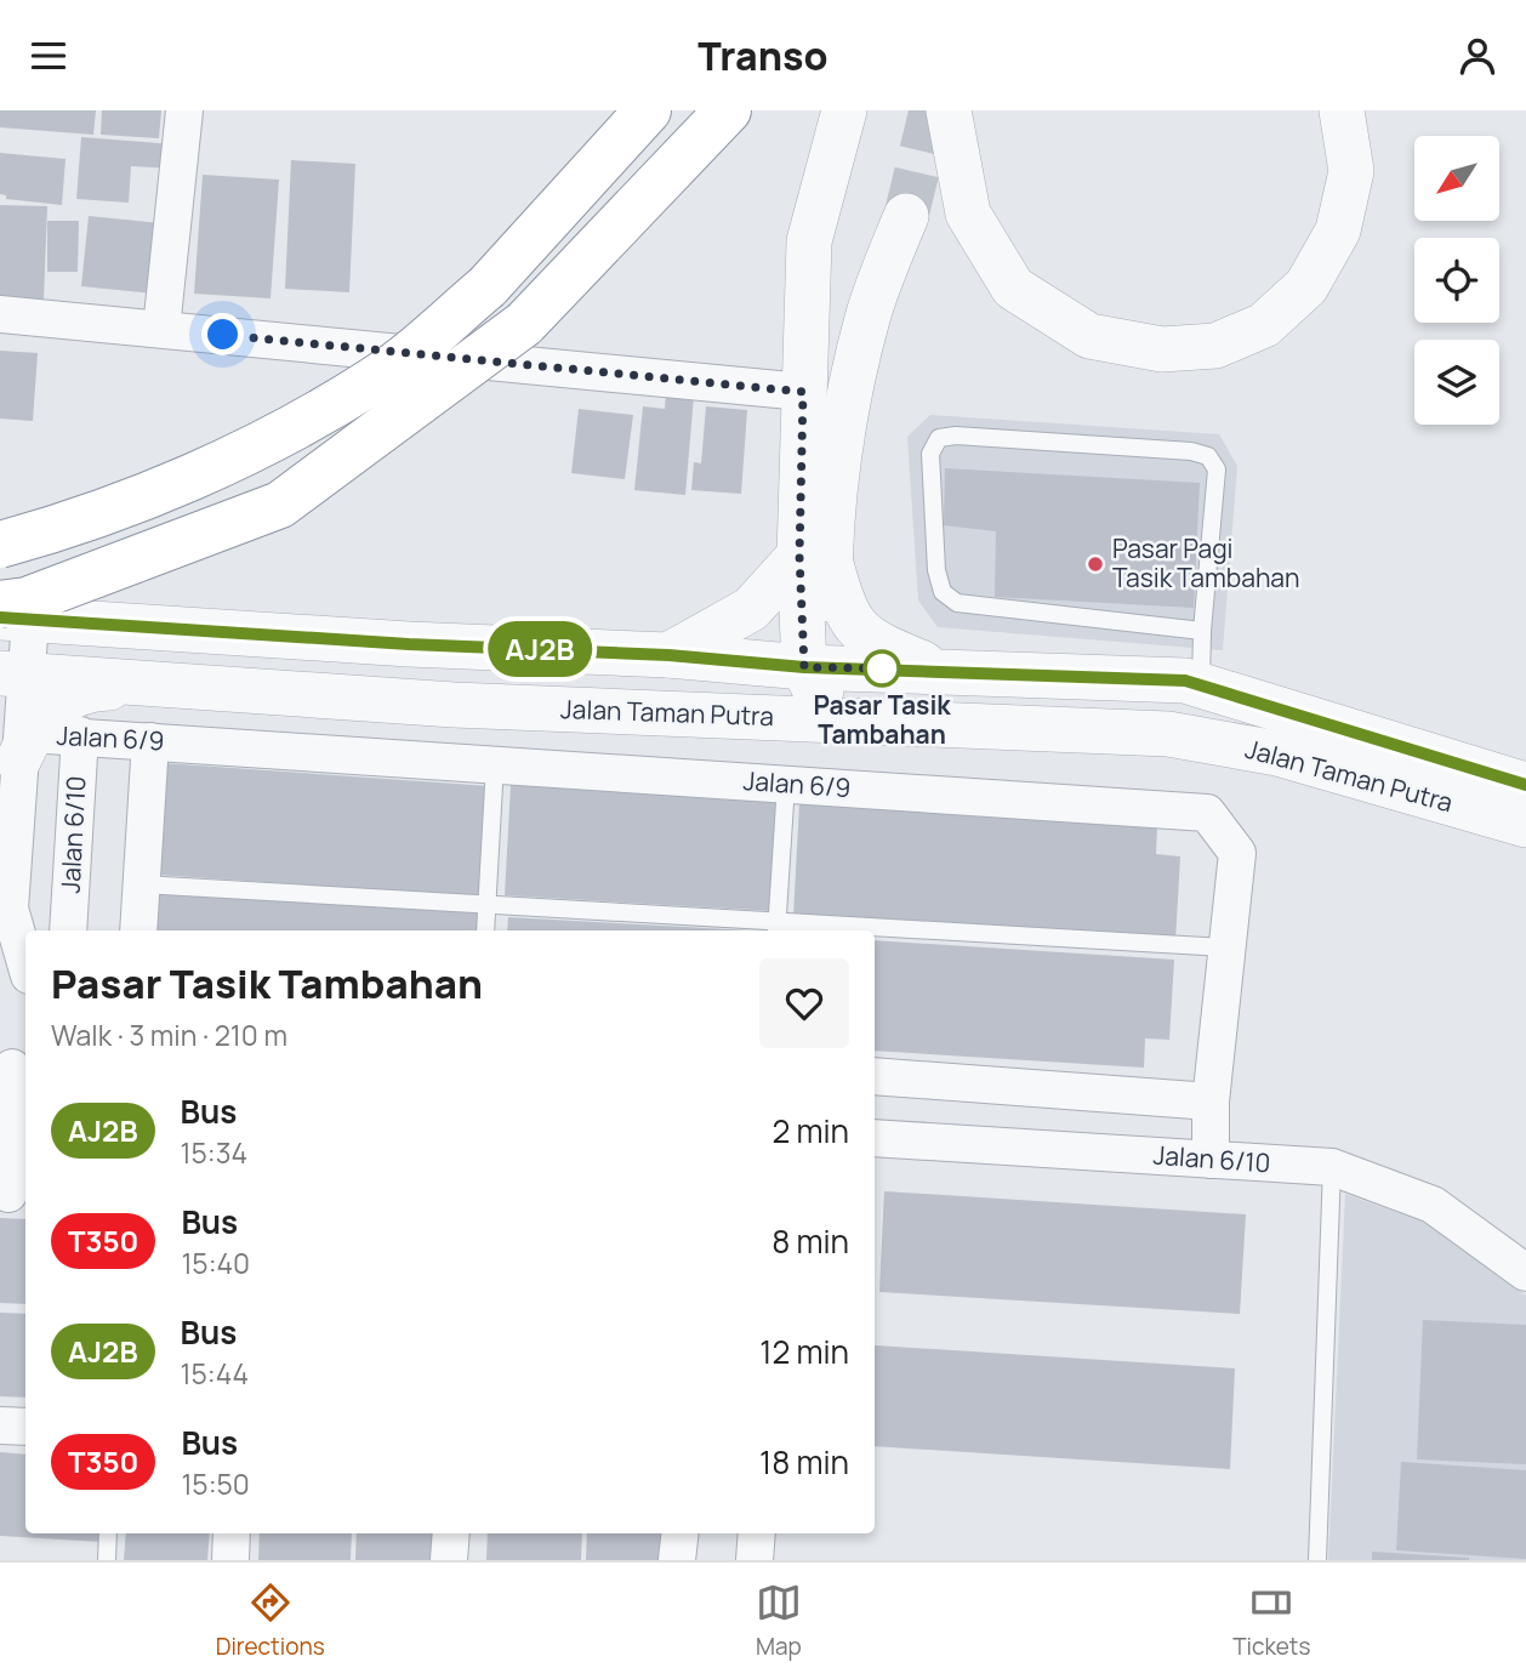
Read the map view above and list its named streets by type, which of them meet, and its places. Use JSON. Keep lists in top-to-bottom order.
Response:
{
  "streets": {
    "street": ["Jalan Taman Putra", "Jalan 6/9", "Jalan 6/10"]
  },
  "crossings": [
    ["Jalan 6/9", "Jalan 6/10"]
  ],
  "places": ["Pasar Pagi Tasik Tambahan", "Pasar Tasik Tambahan"],
  "lines": ["bus line AJ2B"],
  "north": "bottom left",
  "page": {
    "header": "Transo",
    "on_map": "AJ2B",
    "heading": ["Pasar Tasik Tambahan", "Walk · 3 min · 210 m"],
    "list": [
      {
        "mark": "AJ2B",
        "name": "Bus",
        "note": "15:34",
        "value": "2 min"
      },
      {
        "mark": "T350",
        "name": "Bus",
        "note": "15:40",
        "value": "8 min"
      },
      {
        "mark": "AJ2B",
        "name": "Bus",
        "note": "15:44",
        "value": "12 min"
      },
      {
        "mark": "T350",
        "name": "Bus",
        "note": "15:50",
        "value": "18 min"
      }
    ],
    "tabs": ["Directions", "Map", "Tickets"]
  }
}
